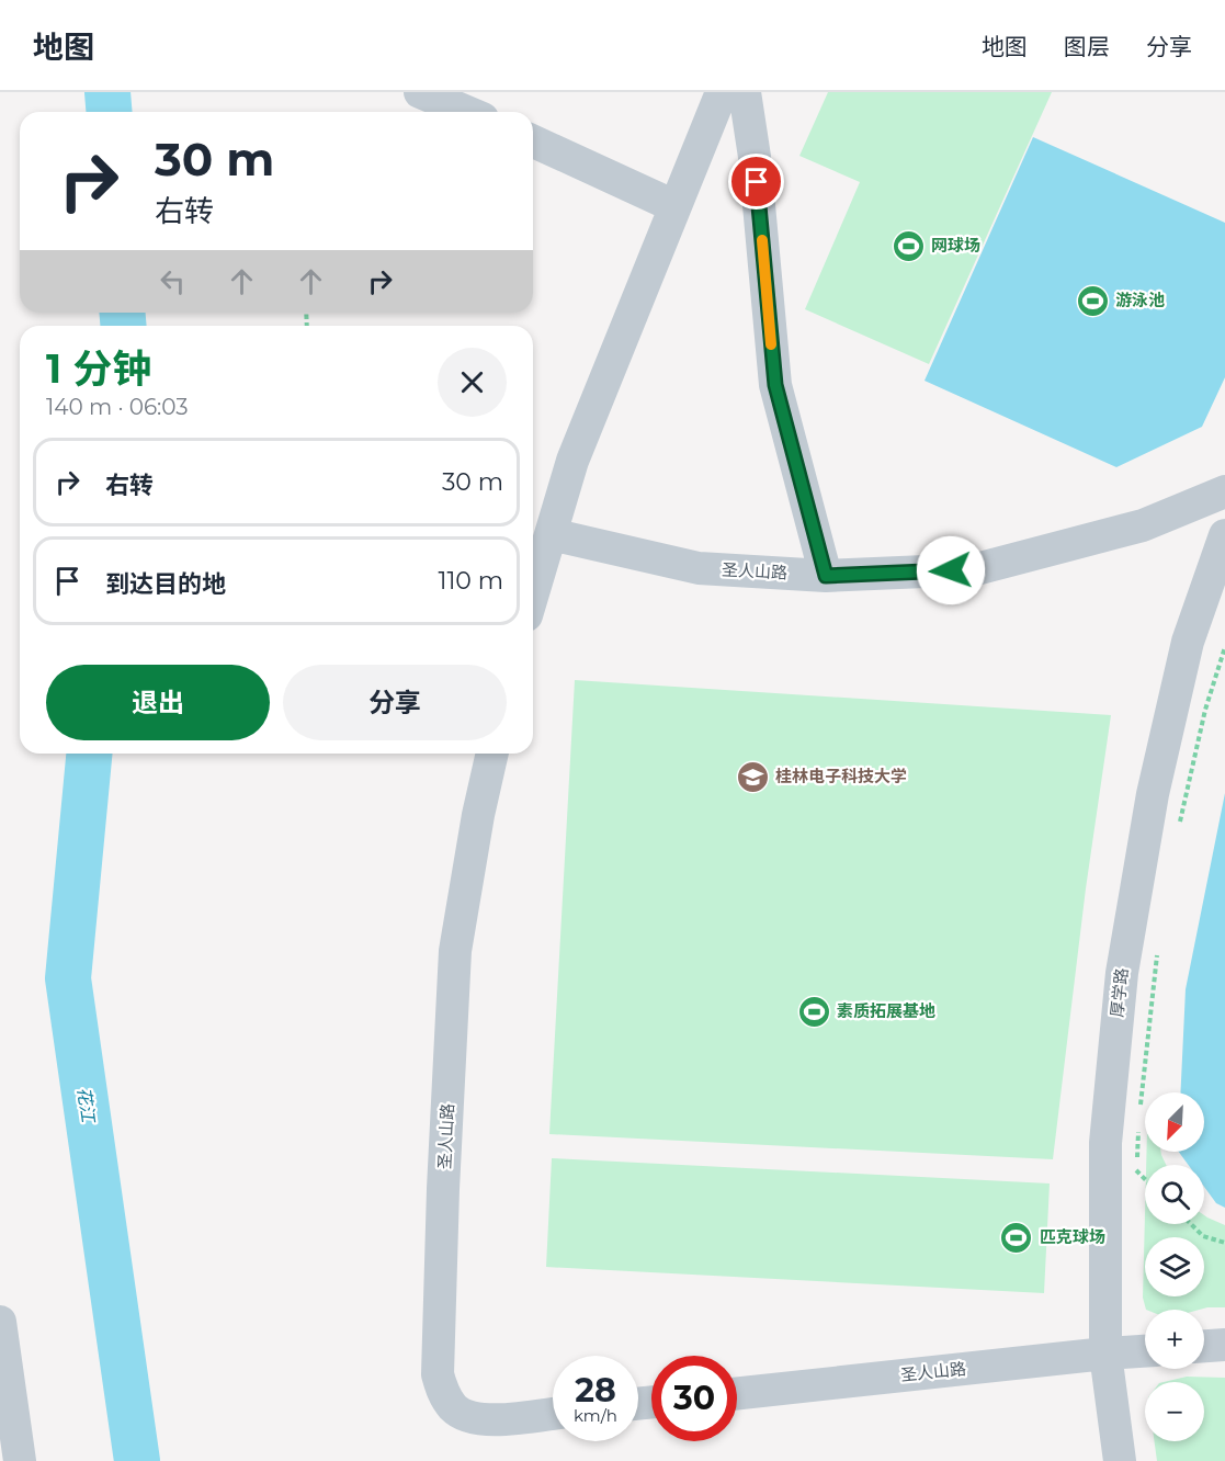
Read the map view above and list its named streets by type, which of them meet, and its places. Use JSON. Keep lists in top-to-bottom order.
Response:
{
  "streets": {
    "street": ["圣人山路", "厚学路"]
  },
  "crossings": [
    ["圣人山路", "厚学路"]
  ],
  "water": ["花江"],
  "places": {
    "sports": [
      "网球场",
      "游泳池",
      "素质拓展基地",
      "匹克球场"
    ],
    "school or university": ["桂林电子科技大学"]
  },
  "north": "bottom left",
  "page": {
    "header": "地图",
    "nav": ["地图", "图层", "分享"],
    "turn": ["30 m", "右转"],
    "heading": ["1 分钟", "140 m · 06:03"],
    "list": [
      {
        "name": "右转",
        "value": "30 m"
      },
      {
        "name": "到达目的地",
        "value": "110 m"
      }
    ],
    "buttons": ["退出", "分享"],
    "map_buttons": ["+", "−"],
    "speed": "28 km/h",
    "limit": "30"
  }
}
